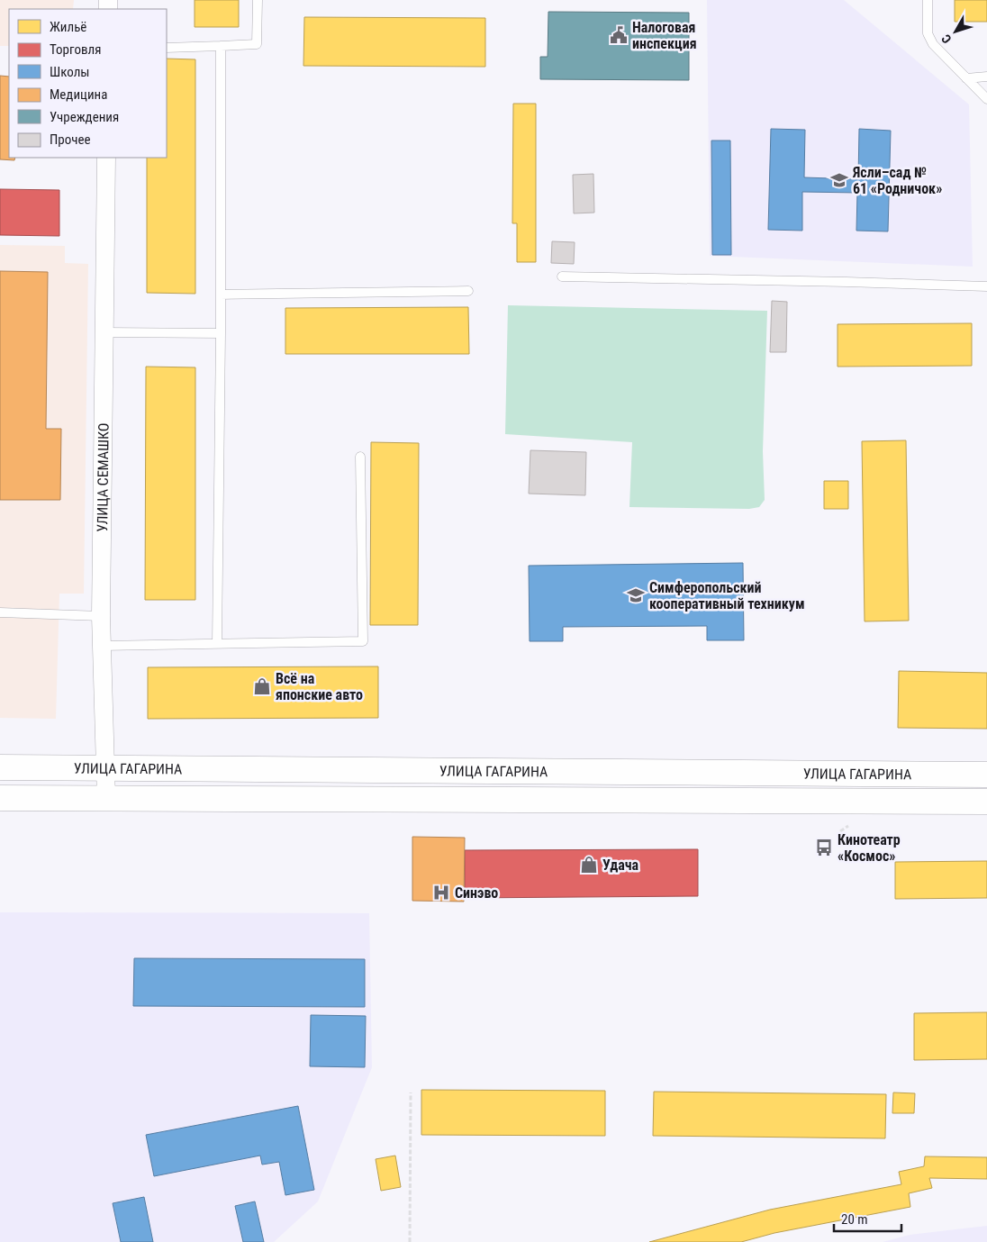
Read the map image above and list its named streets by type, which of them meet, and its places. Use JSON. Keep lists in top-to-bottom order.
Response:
{
  "streets": {
    "main road": ["УЛИЦА ГАГАРИНА"],
    "street": ["УЛИЦА СЕМАШКО"]
  },
  "crossings": [
    ["УЛИЦА СЕМАШКО", "УЛИЦА ГАГАРИНА"]
  ],
  "places": {
    "public building": ["Налоговая инспекция"],
    "school or university": ["Ясли–сад № 61 «Родничок»", "Симферопольский кооперативный техникум"],
    "shop": ["Всё на японские авто", "Удача"],
    "bus stop": ["Кинотеатр «Космос»"],
    "hospital": ["Синэво"]
  },
  "legend": [
    "Жильё",
    "Торговля",
    "Школы",
    "Медицина",
    "Учреждения",
    "Прочее"
  ],
  "scale_bar": "20 m",
  "north": "bottom left"
}
